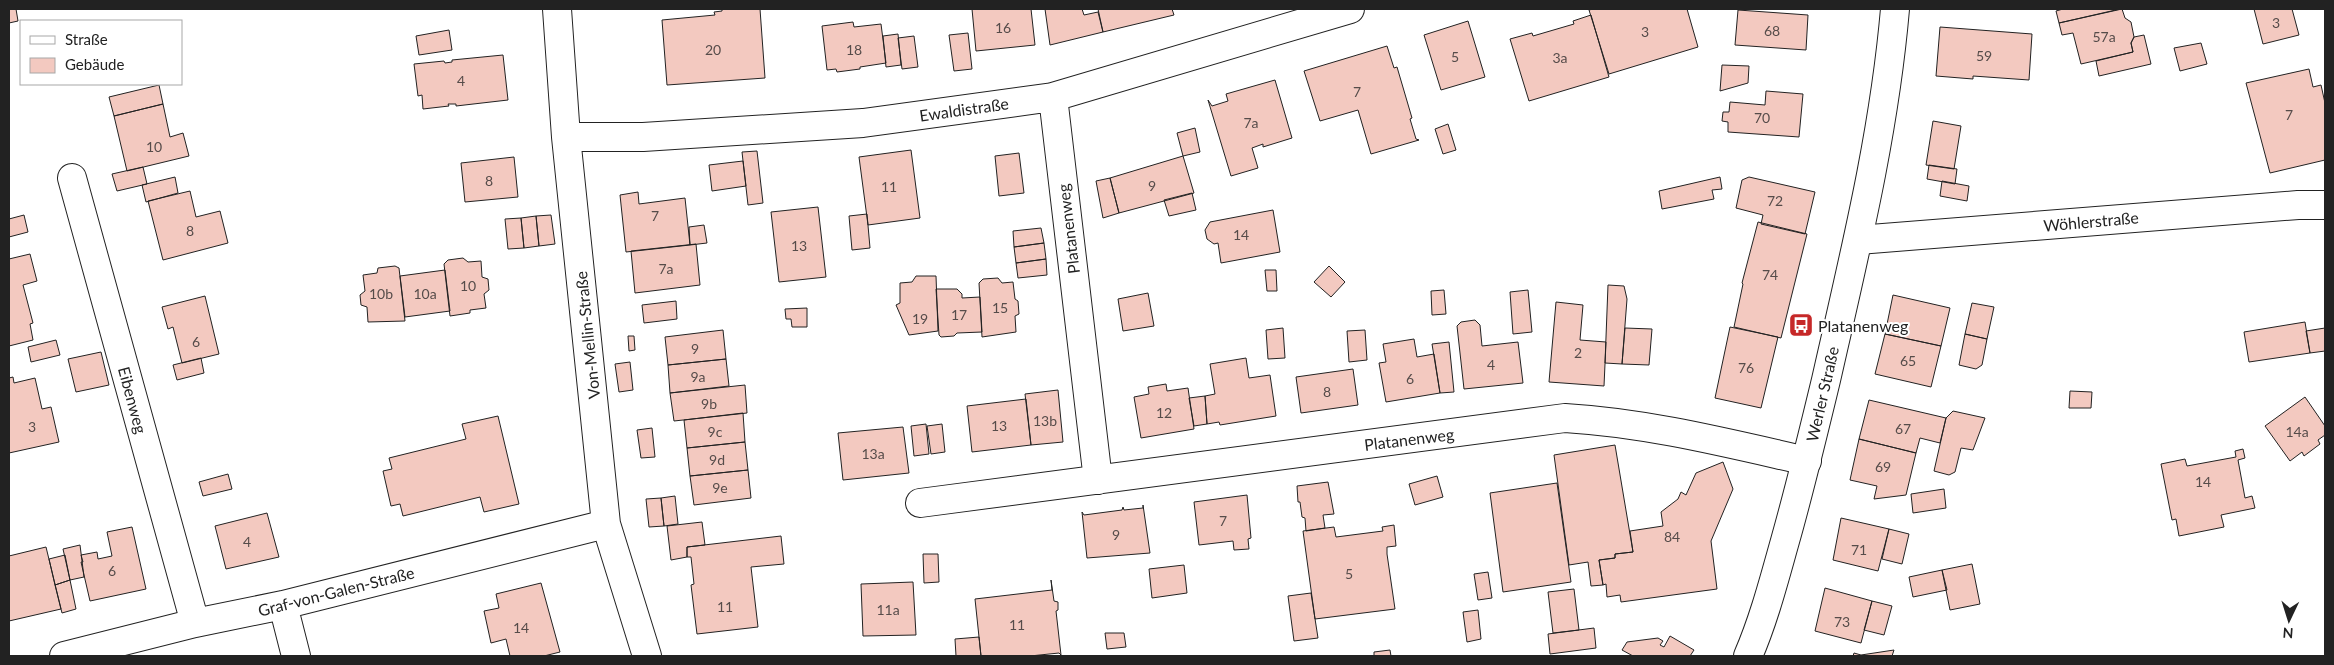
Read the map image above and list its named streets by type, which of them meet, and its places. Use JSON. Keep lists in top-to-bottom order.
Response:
{
  "streets": {
    "street": [
      "Ewaldistraße",
      "Wöhlerstraße",
      "Platanenweg",
      "Von-Mellin-Straße",
      "Werler Straße",
      "Eibenweg",
      "Graf-von-Galen-Straße"
    ]
  },
  "crossings": [
    ["Ewaldistraße", "Platanenweg"],
    ["Ewaldistraße", "Von-Mellin-Straße"],
    ["Wöhlerstraße", "Werler Straße"],
    ["Platanenweg", "Werler Straße"],
    ["Von-Mellin-Straße", "Graf-von-Galen-Straße"],
    ["Eibenweg", "Graf-von-Galen-Straße"]
  ],
  "places": {
    "bus stop": ["Platanenweg"]
  },
  "house_numbers": [
    "3",
    "16",
    "68",
    "3",
    "57a",
    "20",
    "18",
    "59",
    "5",
    "3a",
    "4",
    "7",
    "7",
    "70",
    "7a",
    "10",
    "8",
    "9",
    "11",
    "72",
    "7",
    "8",
    "14",
    "13",
    "7a",
    "74",
    "10",
    "10b",
    "10a",
    "15",
    "17",
    "19",
    "6",
    "9",
    "2",
    "65",
    "4",
    "76",
    "9a",
    "6",
    "8",
    "9b",
    "12",
    "13b",
    "13",
    "3",
    "67",
    "9c",
    "14a",
    "13a",
    "9d",
    "69",
    "14",
    "9e",
    "7",
    "9",
    "84",
    "4",
    "71",
    "6",
    "5",
    "11",
    "11a",
    "73",
    "11",
    "14"
  ],
  "legend": ["Straße", "Gebäude"],
  "north": "bottom"
}
